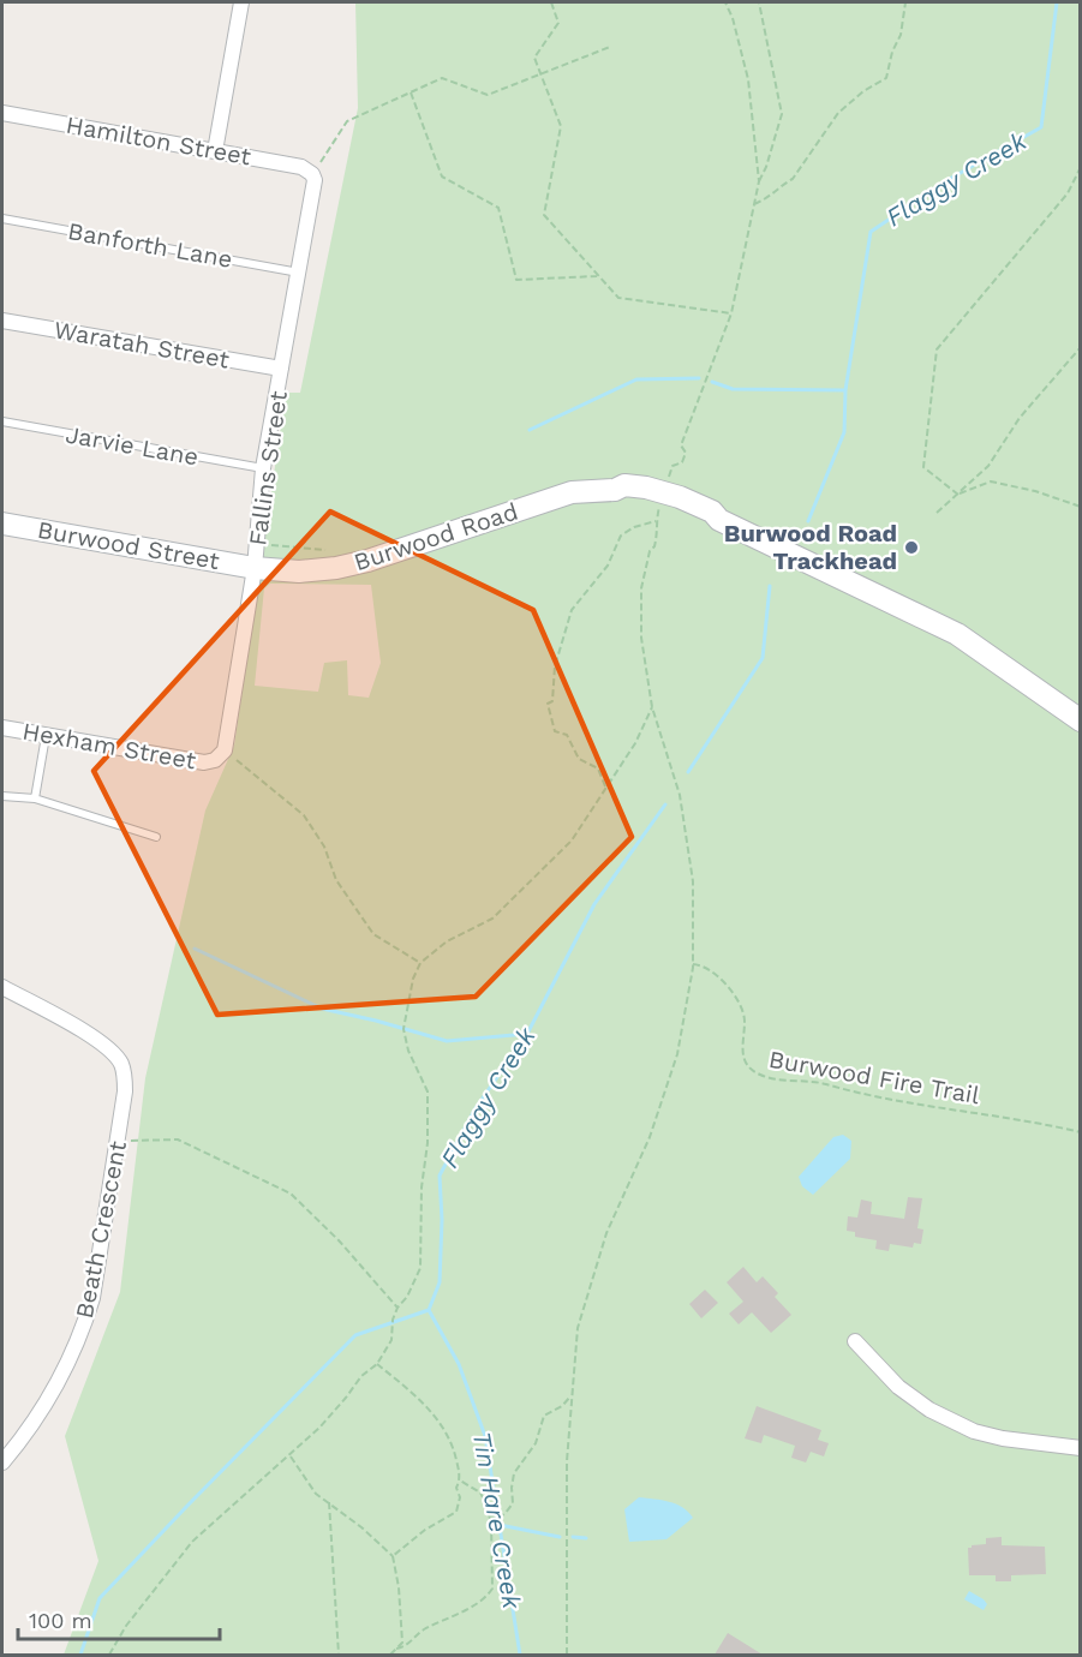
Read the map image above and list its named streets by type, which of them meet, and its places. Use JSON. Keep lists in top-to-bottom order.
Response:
{
  "streets": {
    "main road": ["Burwood Road", "Burwood Street"],
    "street": [
      "Hamilton Street",
      "Waratah Street",
      "Fallins Street",
      "Hexham Street",
      "Beath Crescent"
    ],
    "lane": ["Banforth Lane", "Jarvie Lane"],
    "path": ["Burwood Fire Trail"]
  },
  "crossings": [
    ["Hamilton Street", "Fallins Street"],
    ["Banforth Lane", "Fallins Street"],
    ["Waratah Street", "Fallins Street"],
    ["Jarvie Lane", "Fallins Street"],
    ["Fallins Street", "Burwood Road"],
    ["Fallins Street", "Burwood Street"],
    ["Fallins Street", "Hexham Street"],
    ["Burwood Road", "Burwood Street"]
  ],
  "water": ["Flaggy Creek", "Tin Hare Creek"],
  "places": ["Burwood Road Trackhead"],
  "scale_bar": "100 m"
}
